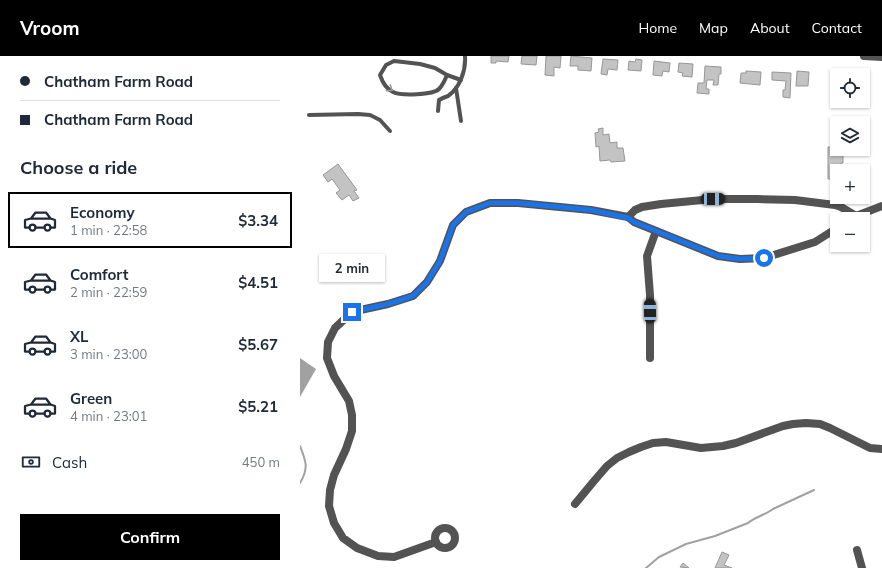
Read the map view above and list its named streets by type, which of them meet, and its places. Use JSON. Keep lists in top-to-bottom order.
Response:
{
  "page": {
    "header": "Vroom",
    "nav": [
      "Home",
      "Map",
      "About",
      "Contact"
    ],
    "banner": ["Chatham Farm Road", "Chatham Farm Road"],
    "map_buttons": ["+", "−"],
    "heading": "Choose a ride",
    "list": [
      {
        "name": "Economy",
        "note": "1 min · 22:58",
        "value": "$3.34"
      },
      {
        "name": "Comfort",
        "note": "2 min · 22:59",
        "value": "$4.51"
      },
      {
        "name": "XL",
        "note": "3 min · 23:00",
        "value": "$5.67"
      },
      {
        "name": "Green",
        "note": "4 min · 23:01",
        "value": "$5.21"
      }
    ],
    "bubble": "2 min",
    "pay": ["Cash", "450 m"],
    "buttons": "Confirm"
  }
}
